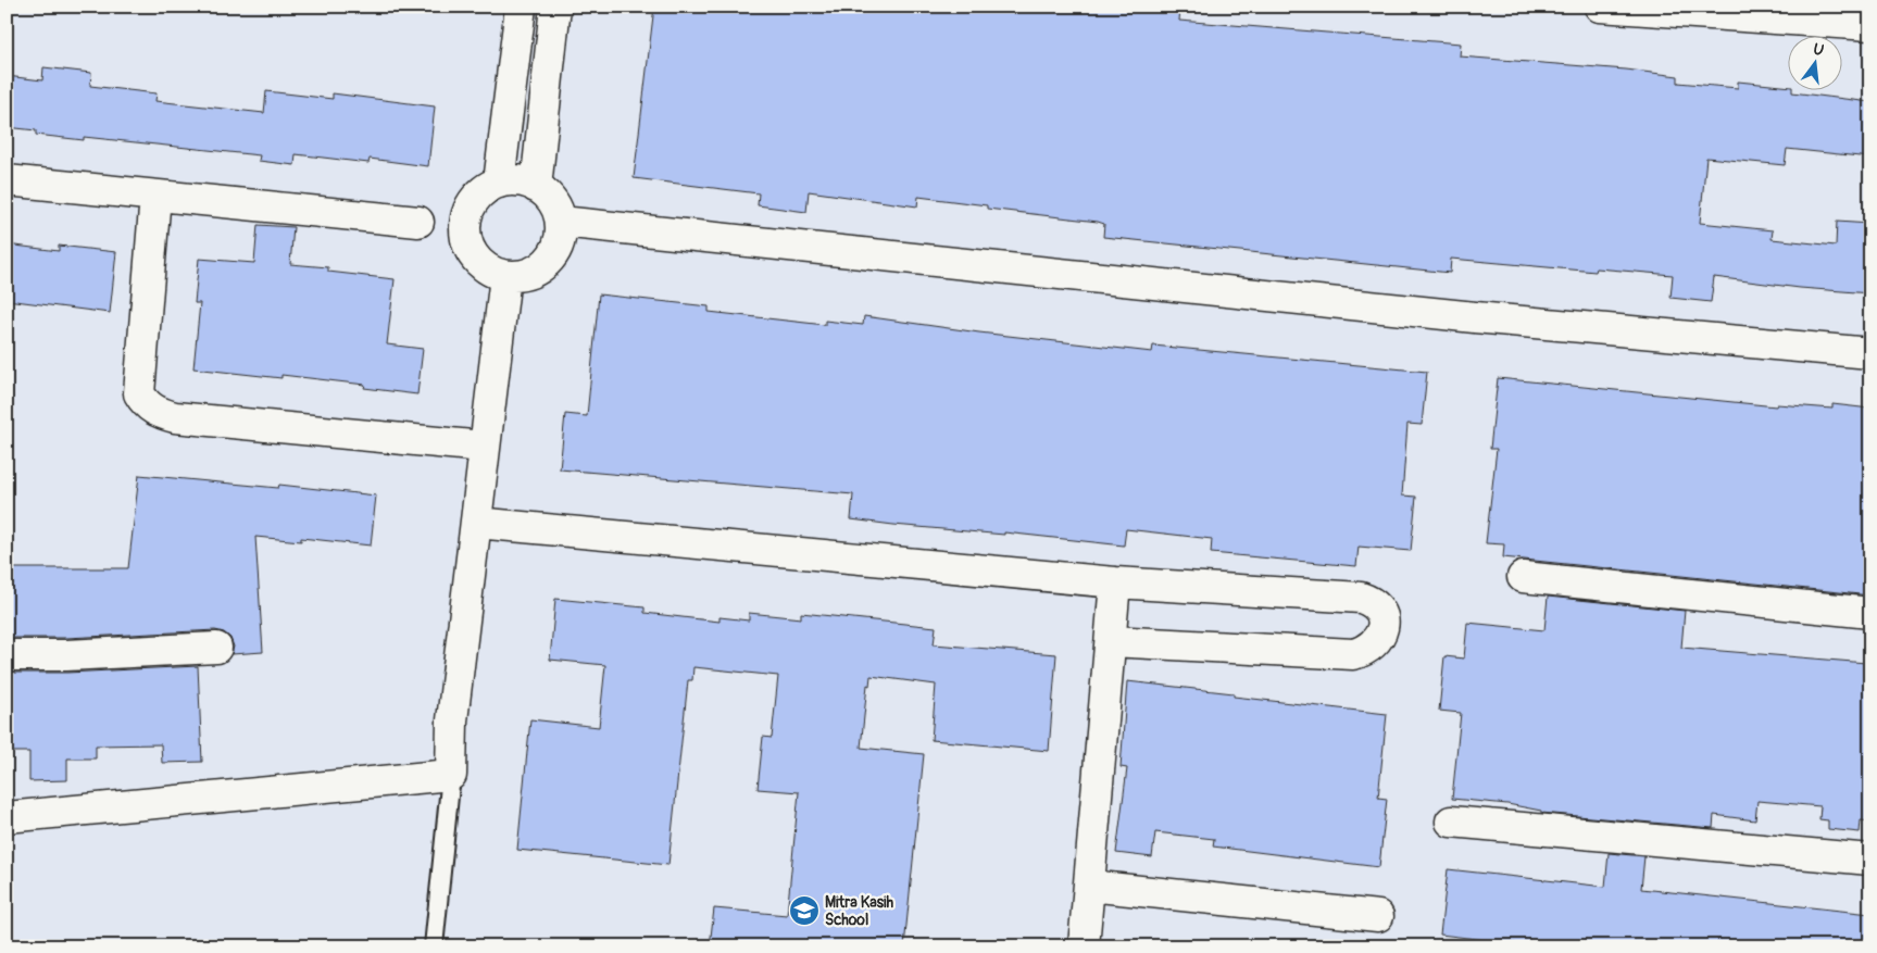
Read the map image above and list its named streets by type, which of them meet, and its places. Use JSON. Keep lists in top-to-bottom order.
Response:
{
  "places": {
    "school or university": ["Mitra Kasih School"]
  },
  "north": "top"
}
